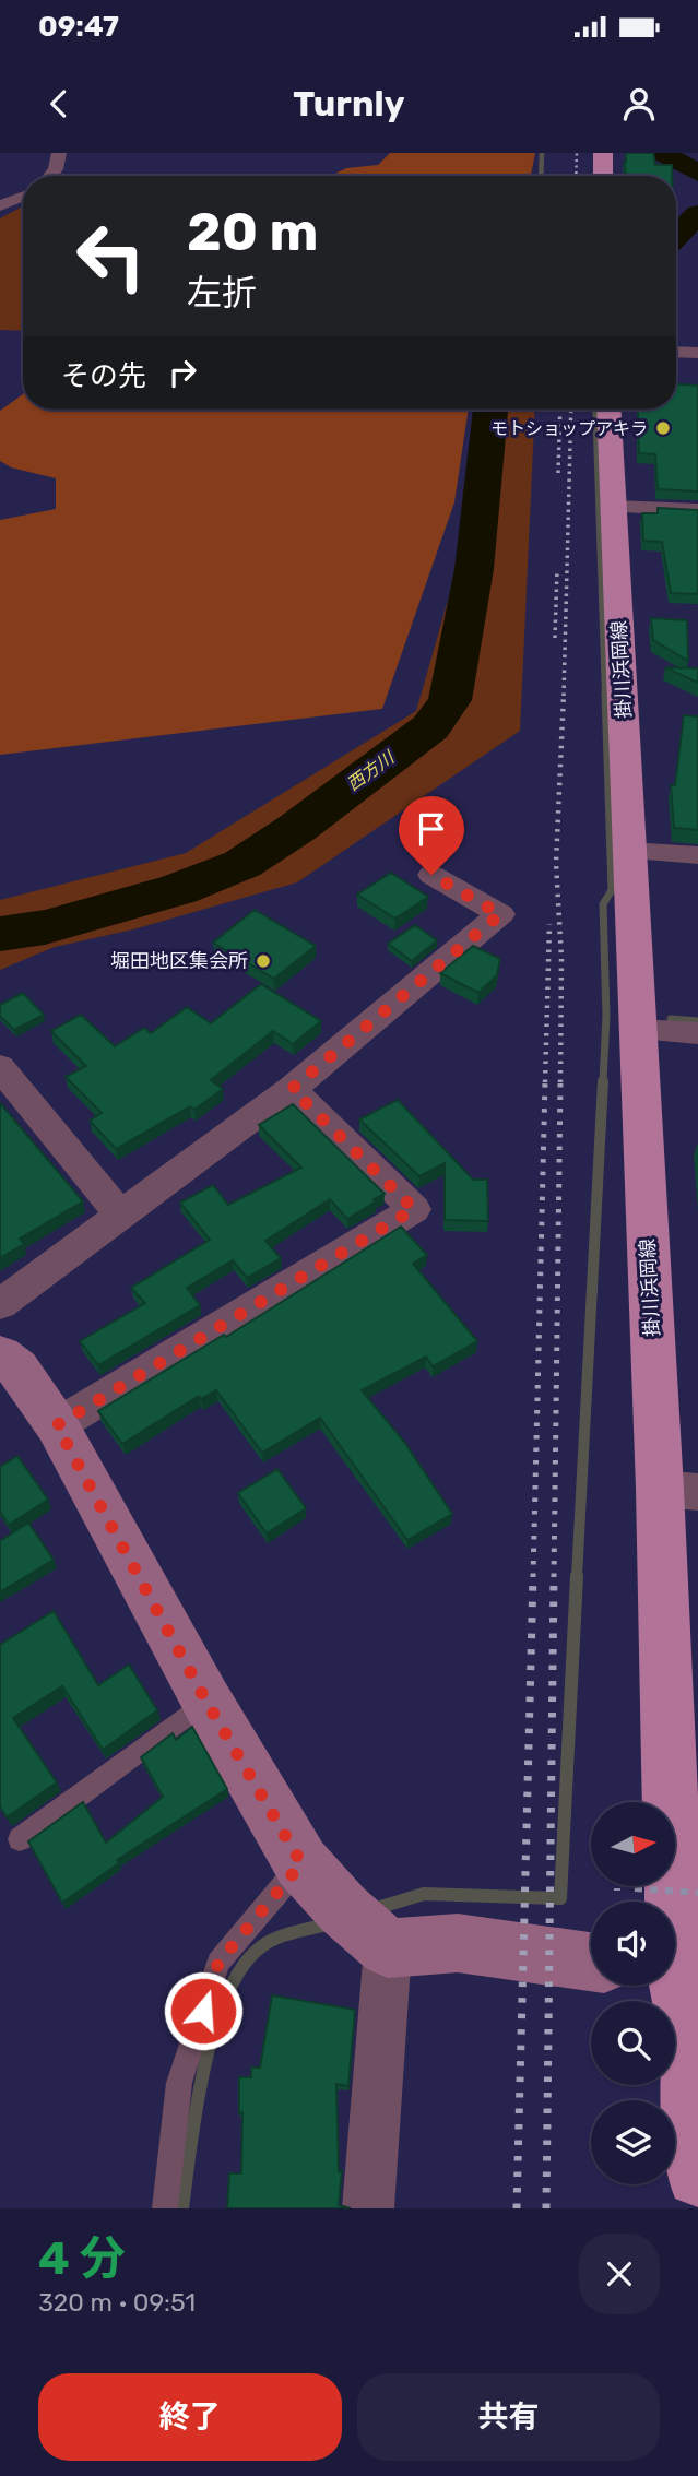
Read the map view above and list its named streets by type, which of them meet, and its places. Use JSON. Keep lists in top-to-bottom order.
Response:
{
  "streets": {
    "main road": ["掛川浜岡線"]
  },
  "water": ["西方川"],
  "places": ["モトショップアキラ", "堀田地区集会所"],
  "north": "right",
  "page": {
    "status": "09:47",
    "header": "Turnly",
    "turn": ["20 m", "左折"],
    "then": "その先",
    "heading": ["4 分", "320 m · 09:51"],
    "buttons": ["終了", "共有"]
  }
}
